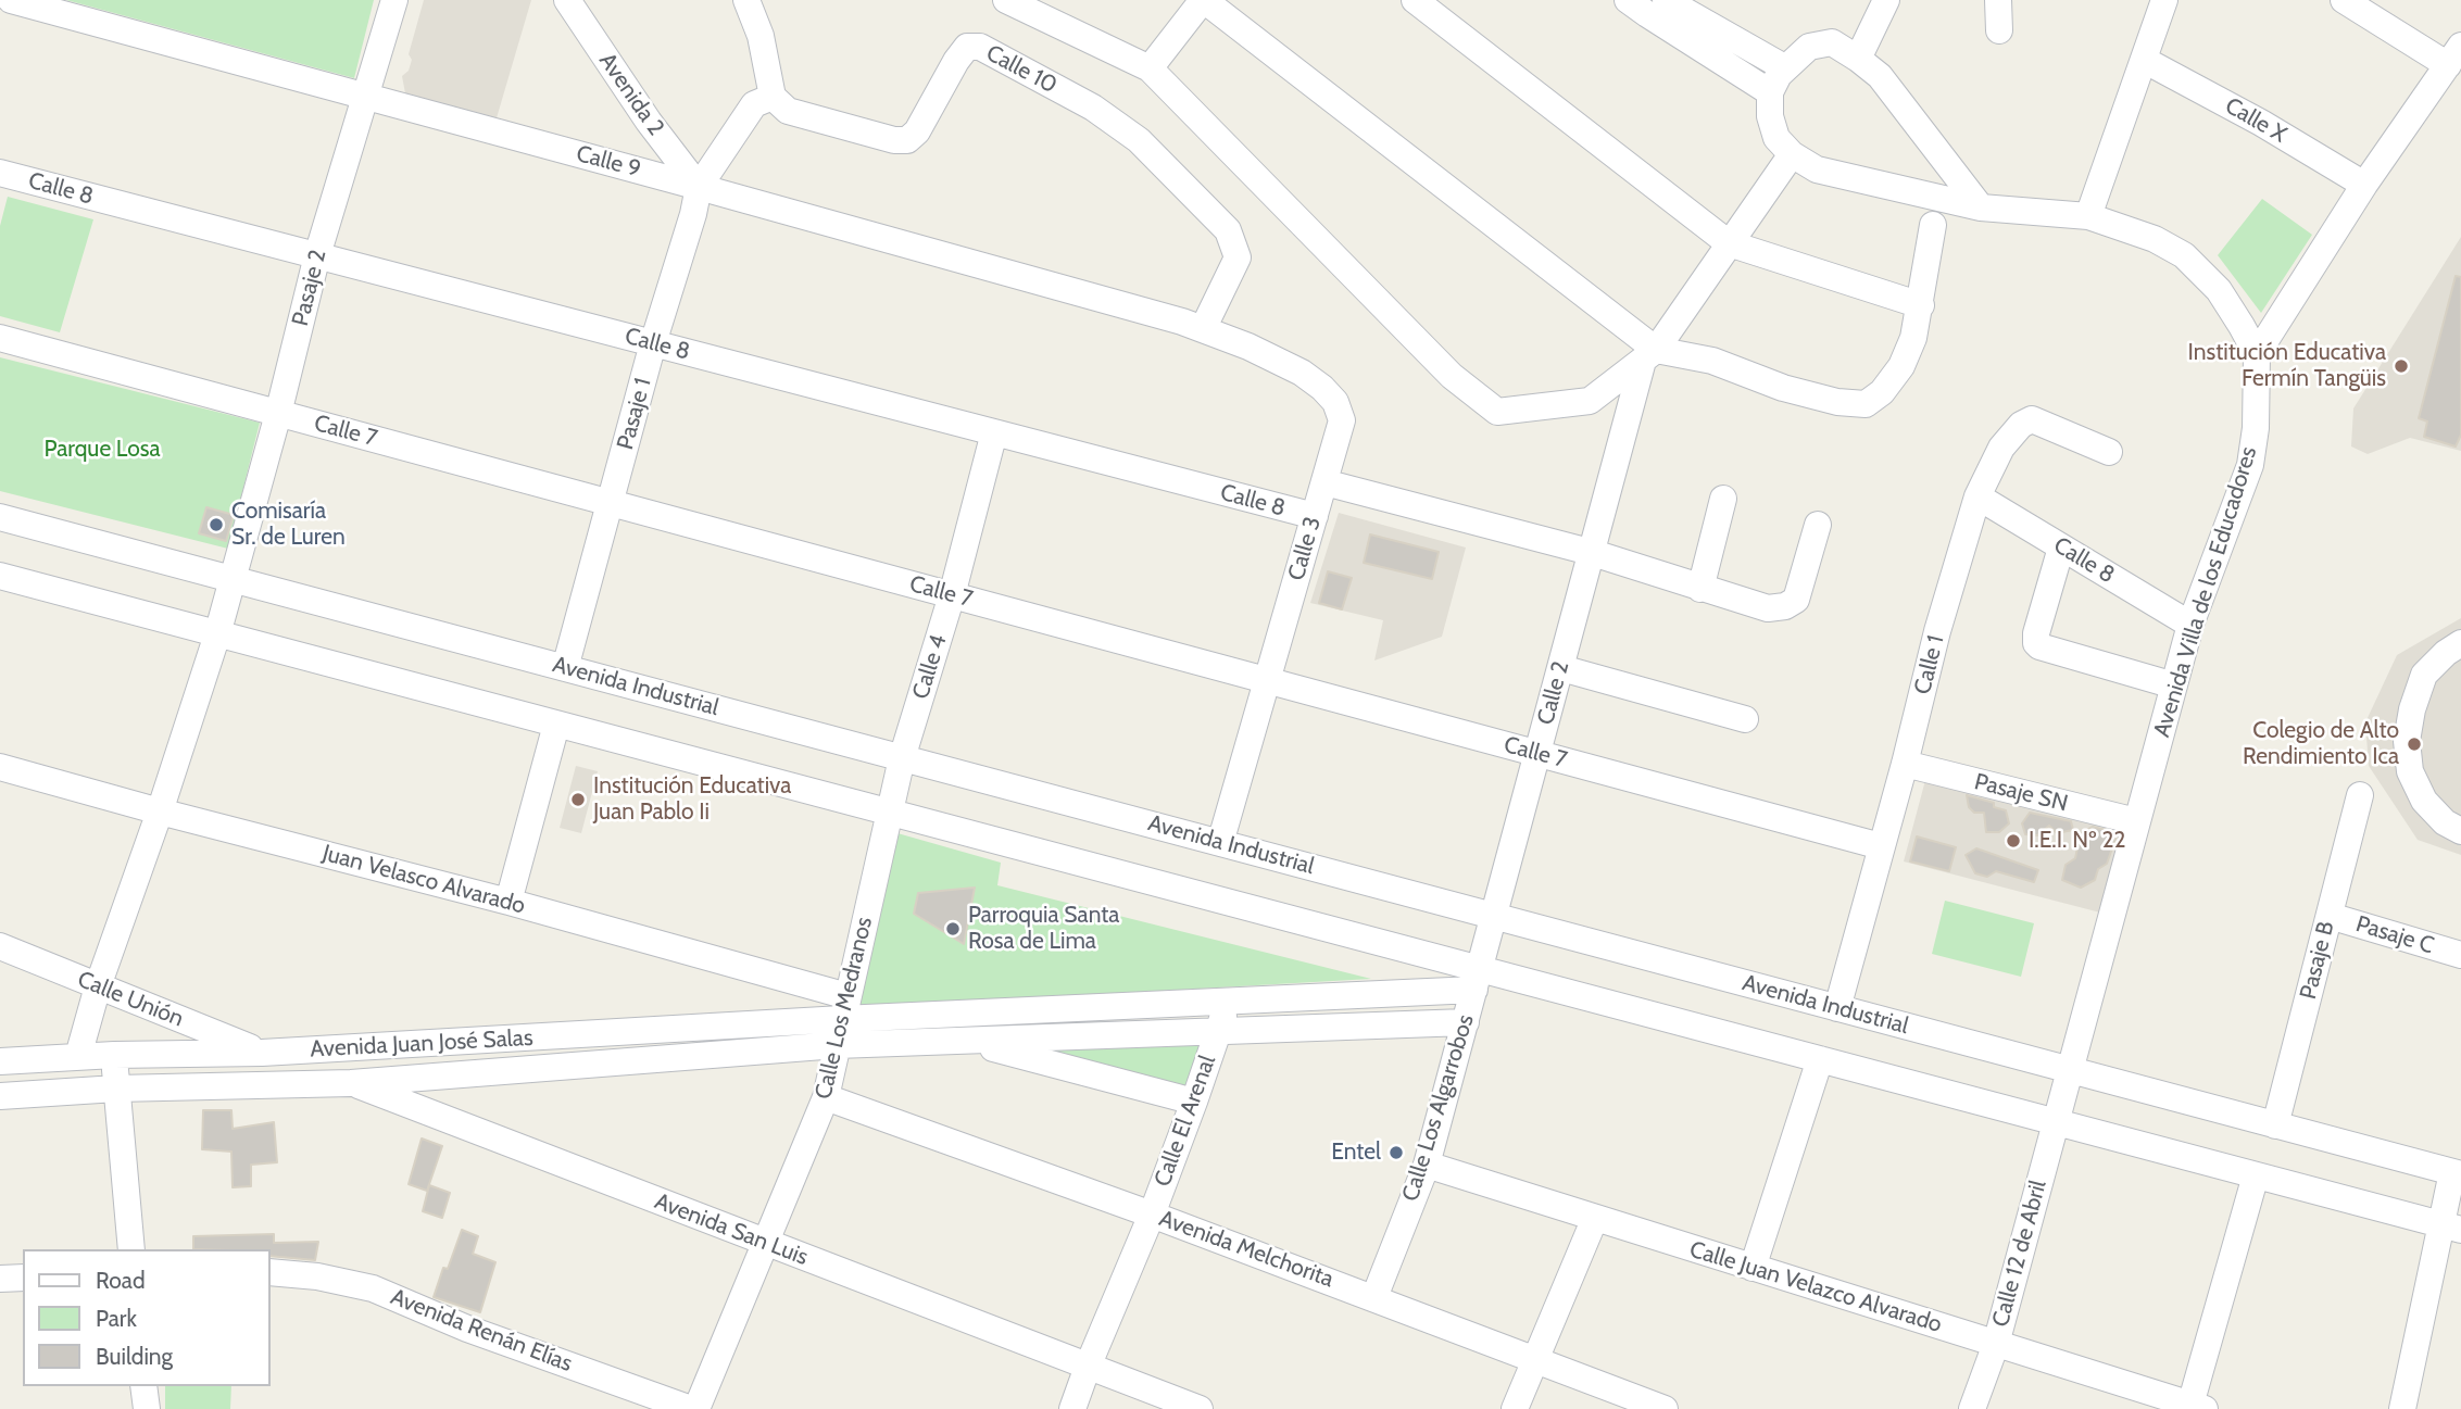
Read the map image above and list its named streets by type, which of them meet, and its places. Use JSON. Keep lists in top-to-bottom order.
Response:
{
  "streets": {
    "street": [
      "Calle 10",
      "Avenida 2",
      "Calle X",
      "Calle 9",
      "Calle 8",
      "Pasaje 2",
      "Pasaje 1",
      "Calle 7",
      "Calle 3",
      "Avenida Villa de los Educadores",
      "Calle 1",
      "Calle 4",
      "Avenida Industrial",
      "Calle 2",
      "Pasaje SN",
      "Juan Velasco Alvarado",
      "Pasaje C",
      "Pasaje B",
      "Calle Unión",
      "Calle Los Medranos",
      "Avenida Juan José Salas",
      "Calle Los Algarrobos",
      "Calle El Arenal",
      "Avenida San Luis",
      "Avenida Melchorita",
      "Calle 12 de Abril",
      "Calle Juan Velazco Alvarado",
      "Avenida Renán Elías"
    ]
  },
  "crossings": [
    ["Calle 10", "Calle 9"],
    ["Calle 10", "Pasaje 1"],
    ["Calle 10", "Calle 3"],
    ["Avenida 2", "Calle 9"],
    ["Avenida 2", "Pasaje 1"],
    ["Calle 9", "Pasaje 2"],
    ["Calle 9", "Pasaje 1"],
    ["Calle 9", "Calle 3"],
    ["Calle 8", "Pasaje 2"],
    ["Calle 8", "Pasaje 1"],
    ["Calle 8", "Calle 3"],
    ["Calle 8", "Avenida Villa de los Educadores"],
    ["Calle 8", "Calle 1"],
    ["Calle 8", "Calle 4"],
    ["Pasaje 2", "Calle 7"],
    ["Pasaje 2", "Avenida Industrial"],
    ["Pasaje 2", "Juan Velasco Alvarado"],
    ["Pasaje 2", "Calle Unión"],
    ["Pasaje 2", "Avenida Juan José Salas"],
    ["Pasaje 1", "Calle 7"],
    ["Pasaje 1", "Avenida Industrial"],
    ["Calle 7", "Calle 3"],
    ["Calle 7", "Calle 1"],
    ["Calle 7", "Calle 4"],
    ["Calle 7", "Calle 2"],
    ["Calle 3", "Avenida Industrial"],
    ["Avenida Villa de los Educadores", "Avenida Industrial"],
    ["Avenida Villa de los Educadores", "Pasaje SN"],
    ["Avenida Villa de los Educadores", "Calle 12 de Abril"],
    ["Calle 1", "Avenida Industrial"],
    ["Calle 1", "Pasaje SN"],
    ["Calle 4", "Avenida Industrial"],
    ["Calle 4", "Calle Los Medranos"],
    ["Avenida Industrial", "Calle 2"],
    ["Avenida Industrial", "Pasaje B"],
    ["Avenida Industrial", "Calle Los Algarrobos"],
    ["Avenida Industrial", "Calle 12 de Abril"],
    ["Calle 2", "Calle Los Algarrobos"],
    ["Juan Velasco Alvarado", "Calle Los Medranos"],
    ["Juan Velasco Alvarado", "Avenida Juan José Salas"],
    ["Pasaje C", "Pasaje B"],
    ["Calle Unión", "Avenida Juan José Salas"],
    ["Calle Unión", "Avenida San Luis"],
    ["Calle Los Medranos", "Avenida Juan José Salas"],
    ["Calle Los Medranos", "Avenida San Luis"],
    ["Calle Los Medranos", "Avenida Melchorita"],
    ["Calle Los Medranos", "Avenida Renán Elías"],
    ["Avenida Juan José Salas", "Calle Los Algarrobos"],
    ["Avenida Juan José Salas", "Calle El Arenal"],
    ["Avenida Juan José Salas", "Avenida San Luis"],
    ["Calle Los Algarrobos", "Avenida Melchorita"],
    ["Calle Los Algarrobos", "Calle Juan Velazco Alvarado"],
    ["Calle El Arenal", "Avenida San Luis"],
    ["Calle El Arenal", "Avenida Melchorita"],
    ["Calle 12 de Abril", "Calle Juan Velazco Alvarado"]
  ],
  "parks": ["Parque Losa"],
  "places": [
    "Institución Educativa Fermín Tangüis",
    "Comisaría Sr. de Luren",
    "Colegio de Alto Rendimiento Ica",
    "Institución Educativa Juan Pablo Ii",
    "I.E.I. Nº 22",
    "Parroquia Santa Rosa de Lima",
    "Entel"
  ],
  "legend": ["Road", "Park", "Building"]
}
